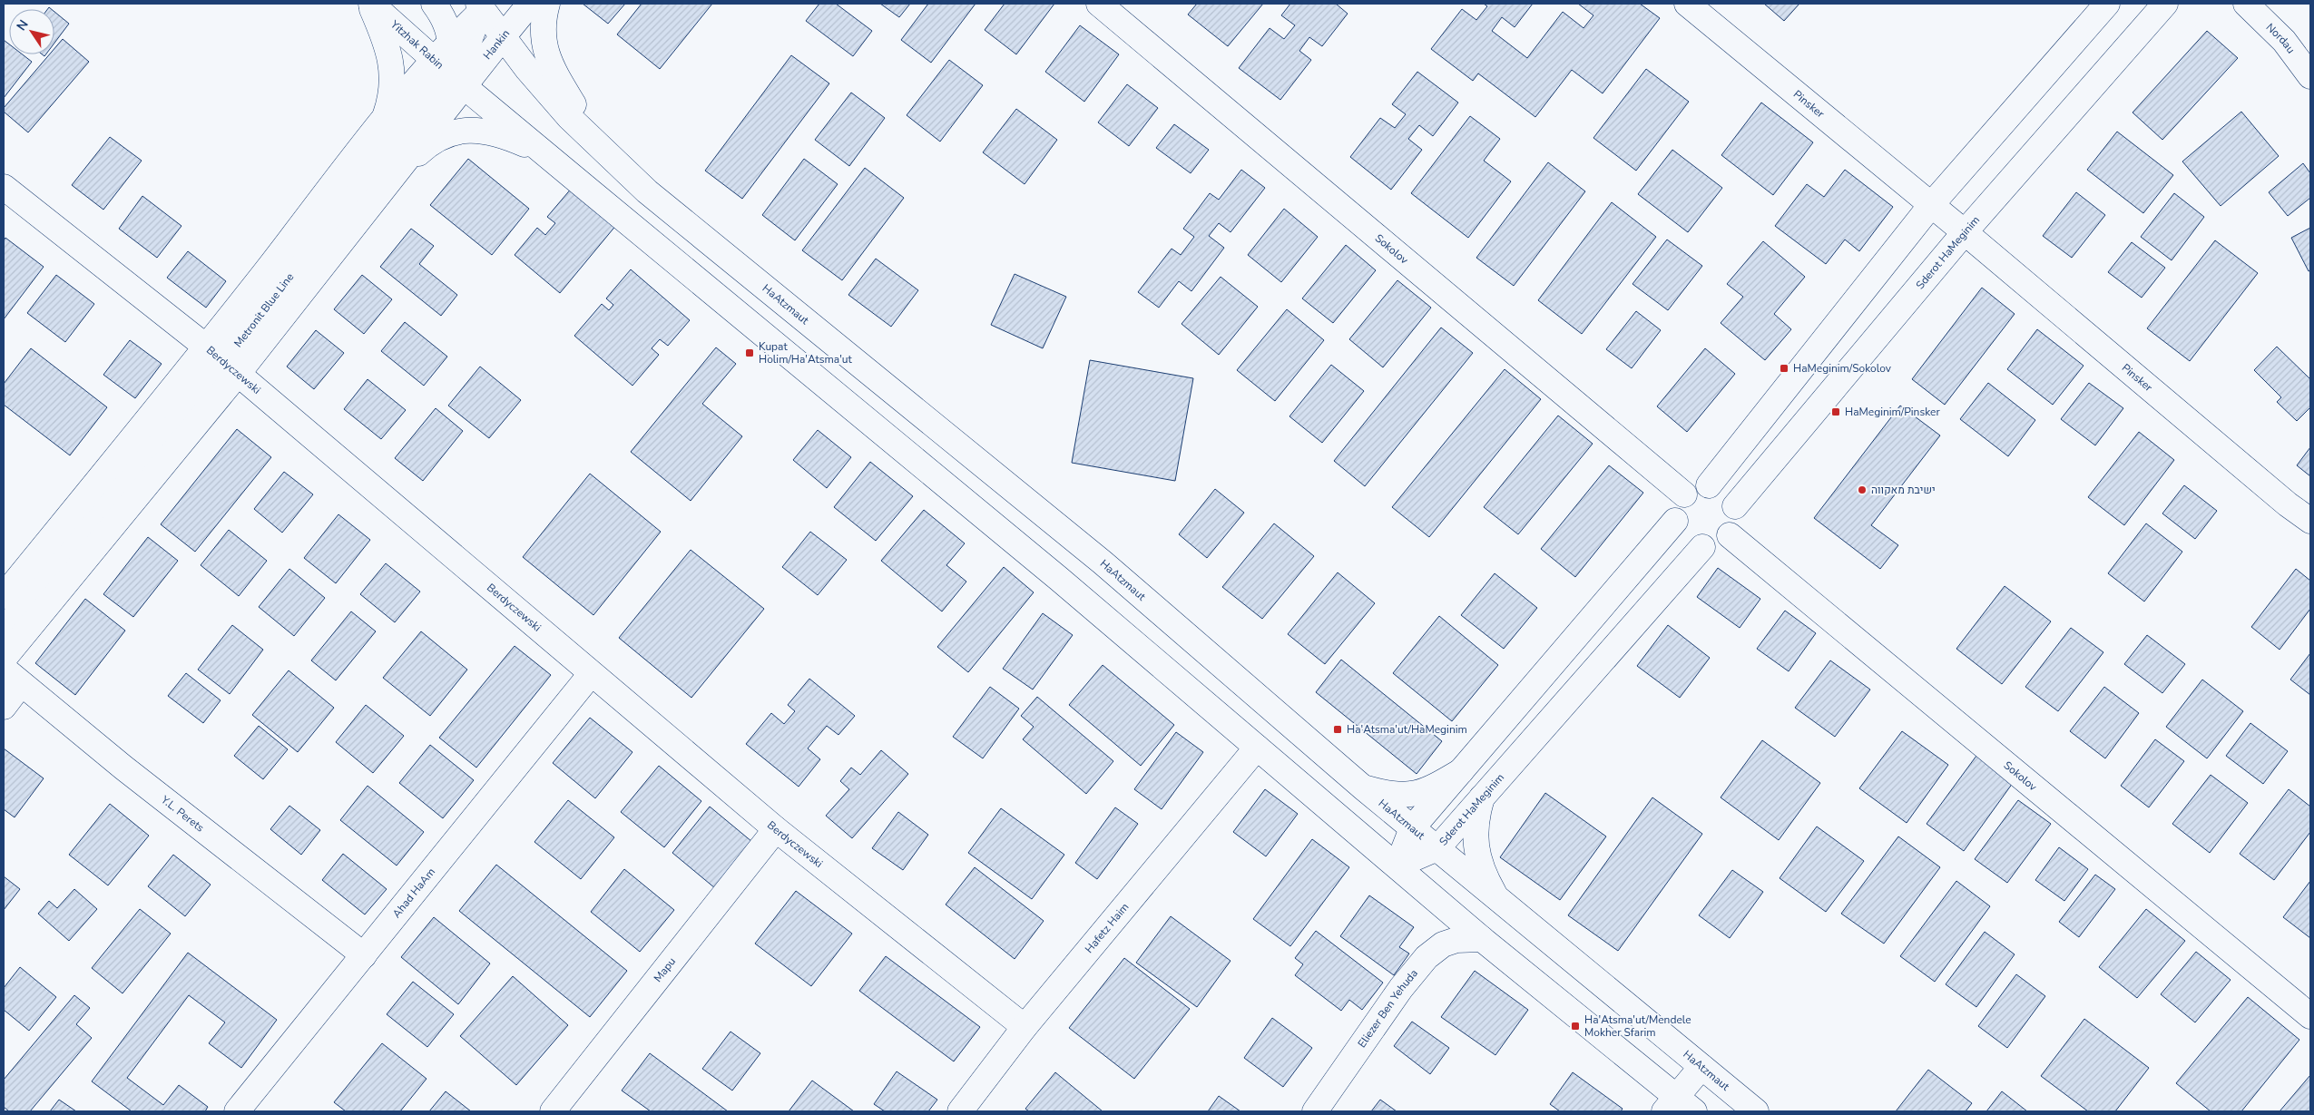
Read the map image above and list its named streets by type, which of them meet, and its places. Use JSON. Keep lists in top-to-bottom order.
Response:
{
  "streets": {
    "street": [
      "Nordau",
      "Yitzhak Rabin",
      "Hankin",
      "Pinsker",
      "Sokolov",
      "Sderot HaMeginim",
      "HaAtzmaut",
      "Metronit Blue Line",
      "Berdyczewski",
      "Y.L. Perets",
      "Ahad HaAm",
      "Hafetz Haim",
      "Mapu",
      "Eliezer Ben Yehuda"
    ]
  },
  "crossings": [
    ["Yitzhak Rabin", "Hankin"],
    ["Yitzhak Rabin", "Metronit Blue Line"],
    ["Hankin", "HaAtzmaut"],
    ["Pinsker", "Sderot HaMeginim"],
    ["Sokolov", "Sderot HaMeginim"],
    ["Sderot HaMeginim", "HaAtzmaut"],
    ["Metronit Blue Line", "Berdyczewski"],
    ["Berdyczewski", "Ahad HaAm"],
    ["Berdyczewski", "Hafetz Haim"],
    ["Berdyczewski", "Mapu"],
    ["Y.L. Perets", "Ahad HaAm"]
  ],
  "places": {
    "transit": [
      "Kupat Holim/Ha'Atsma'ut",
      "HaMeginim/Sokolov",
      "HaMeginim/Pinsker",
      "Ha'Atsma'ut/HaMeginim",
      "Ha'Atsma'ut/Mendele Mokher Sfarim"
    ],
    "other": ["ישיבת מאקווה"]
  },
  "north": "top left"
}
